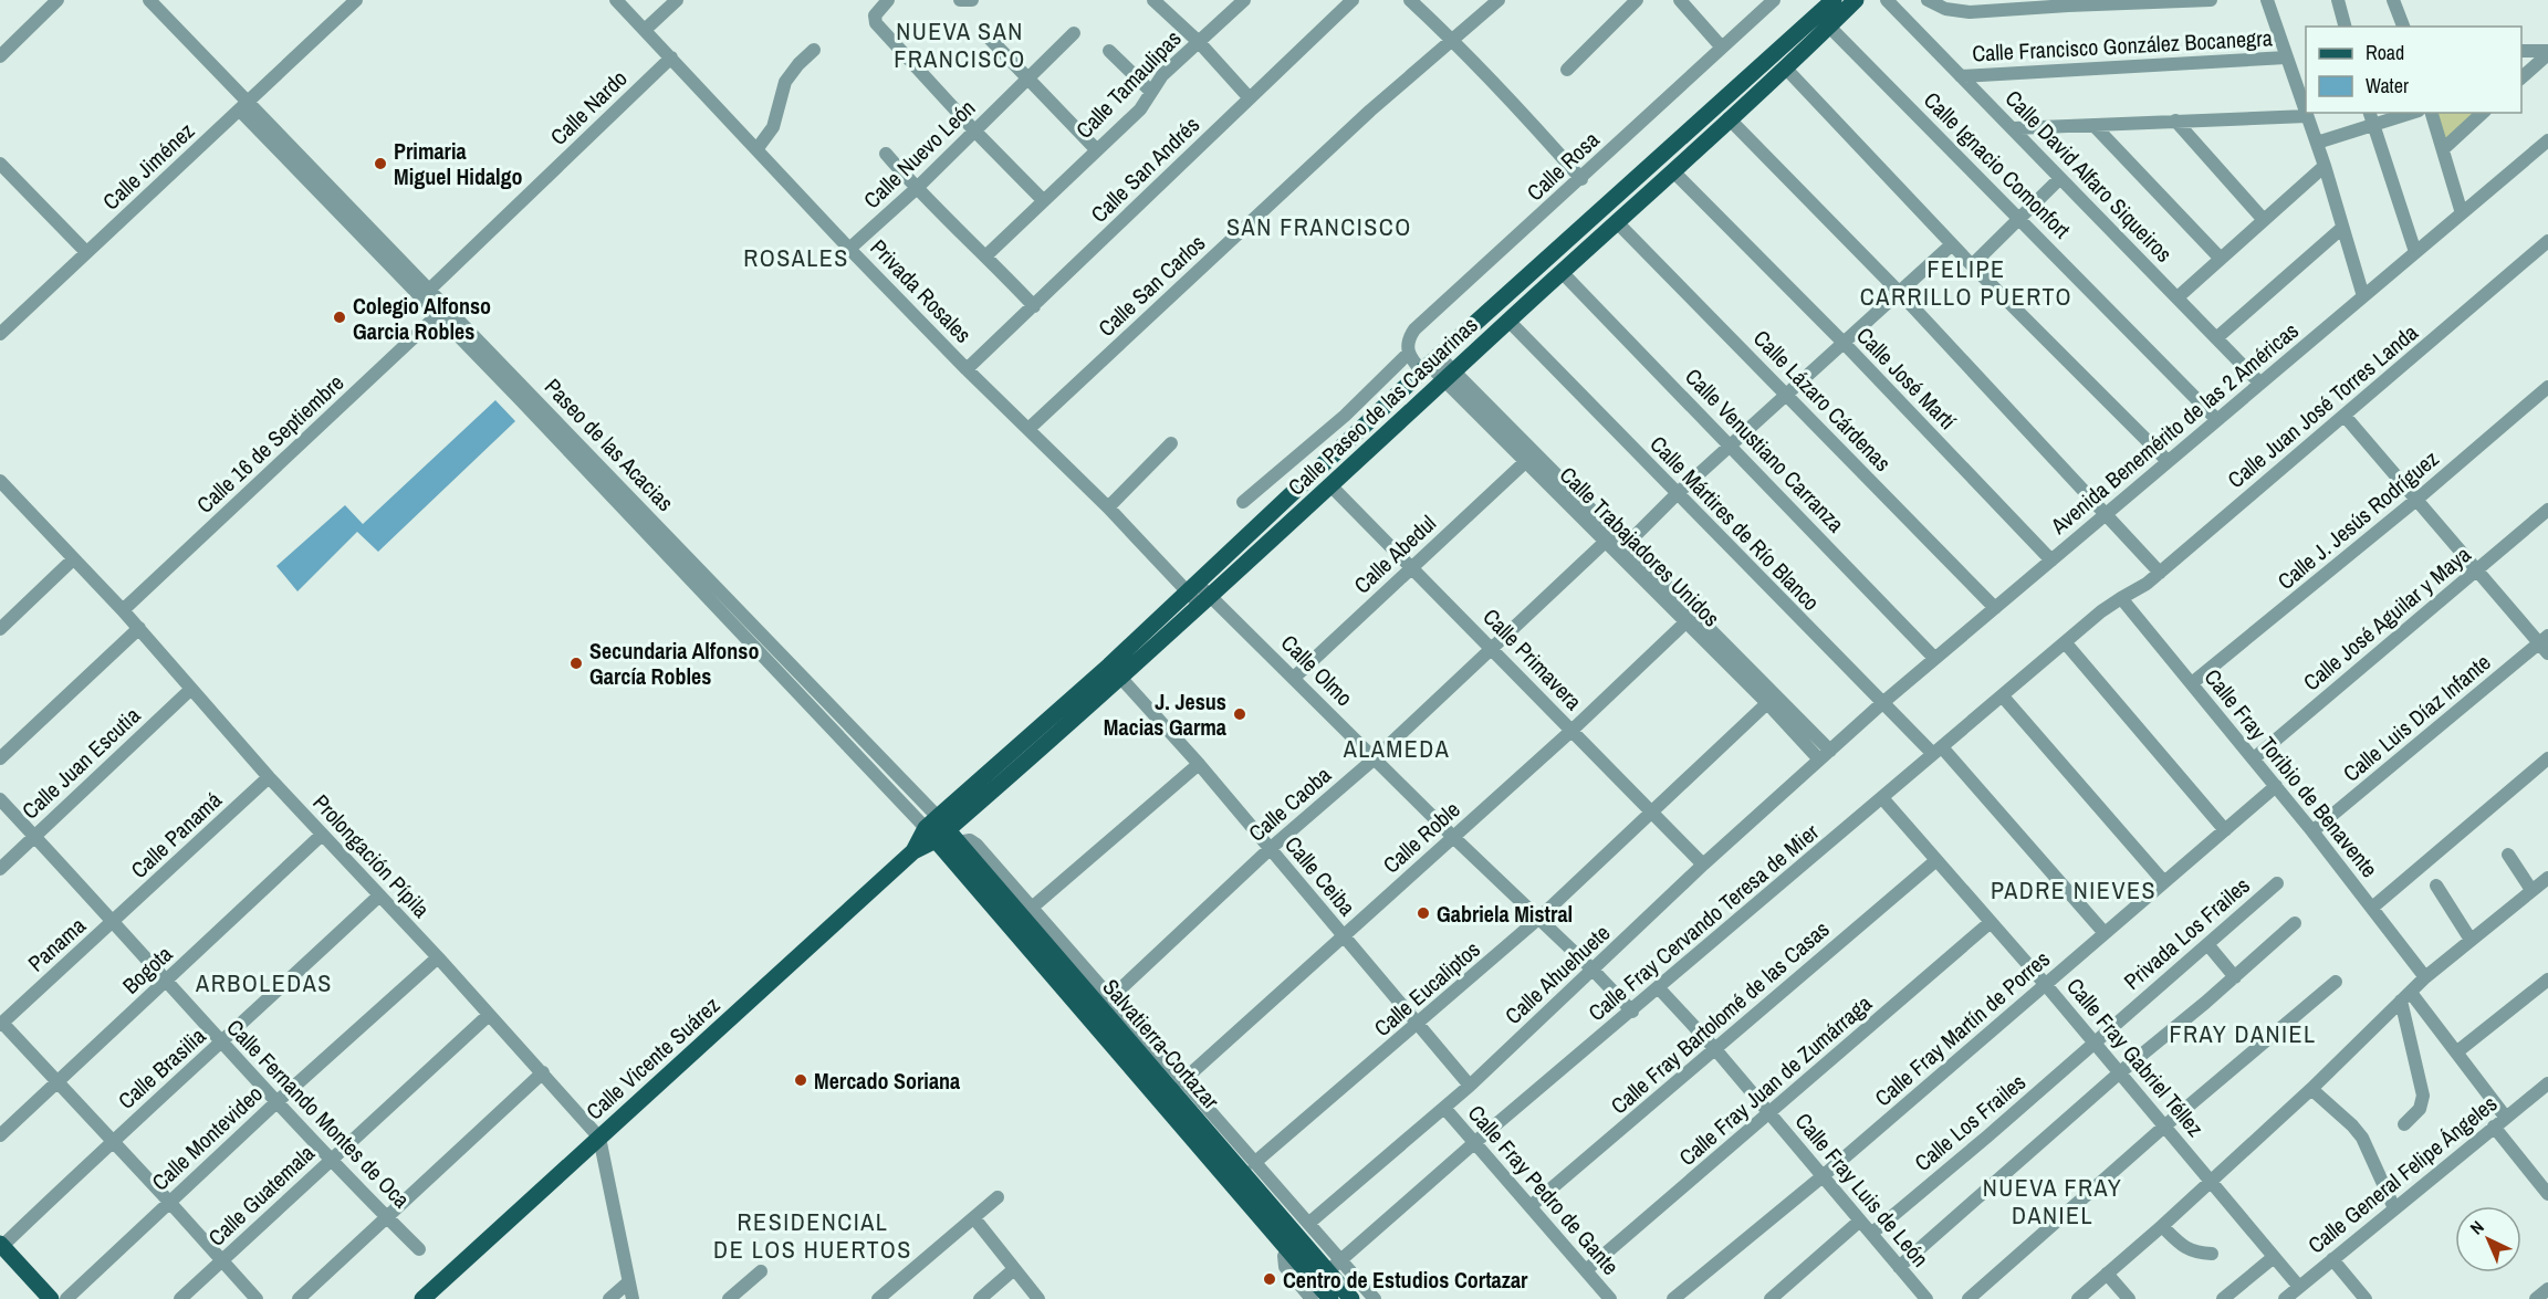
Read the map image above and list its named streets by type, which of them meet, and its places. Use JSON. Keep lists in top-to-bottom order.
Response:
{
  "streets": {
    "main road": ["Calle Paseo de las Casuarinas", "Salvatierra-Cortazar", "Calle Vicente Suárez"],
    "street": [
      "Calle Francisco González Bocanegra",
      "Calle Tamaulipas",
      "Calle Nardo",
      "Calle Nuevo León",
      "Calle Ignacio Comonfort",
      "Calle Jiménez",
      "Calle Rosa",
      "Calle San Andrés",
      "Calle David Alfaro Siqueiros",
      "Calle San Carlos",
      "Privada Rosales",
      "Calle José Martí",
      "Calle Lázaro Cárdenas",
      "Calle Juan José Torres Landa",
      "Avenida Benemérito de las 2 Américas",
      "Calle 16 de Septiembre",
      "Paseo de las Acacias",
      "Calle Venustiano Carranza",
      "Calle J. Jesús Rodríguez",
      "Calle Mártires de Río Blanco",
      "Calle Trabajadores Unidos",
      "Calle Abedul",
      "Calle José Aguilar y Maya",
      "Calle Primavera",
      "Calle Olmo",
      "Calle Luis Díaz Infante",
      "Calle Juan Escutia",
      "Calle Fray Toribio de Benavente",
      "Calle Caoba",
      "Calle Panamá",
      "Calle Roble",
      "Prolongación Pípila",
      "Calle Ceiba",
      "Calle Fray Cervando Teresa de Mier",
      "Privada Los Frailes",
      "Panama",
      "Bogota",
      "Calle Ahuehuete",
      "Calle Eucaliptos",
      "Calle Fray Bartolomé de las Casas",
      "Calle Fray Martín de Porres",
      "Calle Fray Gabriel Téllez",
      "Calle Brasilia",
      "Calle Fray Juan de Zumárraga",
      "Calle Fernando Montes de Oca",
      "Calle Los Frailes",
      "Calle Montevideo",
      "Calle General Felipe Ángeles",
      "Calle Fray Pedro de Gante",
      "Calle Fray Luis de León",
      "Calle Guatemala"
    ]
  },
  "crossings": [
    ["Calle Francisco González Bocanegra", "Calle David Alfaro Siqueiros"],
    ["Calle Nardo", "Privada Rosales"],
    ["Calle Nardo", "Paseo de las Acacias"],
    ["Calle Nuevo León", "Privada Rosales"],
    ["Calle Ignacio Comonfort", "Calle Paseo de las Casuarinas"],
    ["Calle Ignacio Comonfort", "Avenida Benemérito de las 2 Américas"],
    ["Calle Jiménez", "Paseo de las Acacias"],
    ["Calle Rosa", "Calle Paseo de las Casuarinas"],
    ["Calle Rosa", "Calle Trabajadores Unidos"],
    ["Calle San Andrés", "Privada Rosales"],
    ["Calle David Alfaro Siqueiros", "Avenida Benemérito de las 2 Américas"],
    ["Calle San Carlos", "Privada Rosales"],
    ["Privada Rosales", "Calle Paseo de las Casuarinas"],
    ["Privada Rosales", "Calle Olmo"],
    ["Calle José Martí", "Calle Paseo de las Casuarinas"],
    ["Calle José Martí", "Avenida Benemérito de las 2 Américas"],
    ["Calle Lázaro Cárdenas", "Calle Paseo de las Casuarinas"],
    ["Calle Lázaro Cárdenas", "Avenida Benemérito de las 2 Américas"],
    ["Calle Paseo de las Casuarinas", "Paseo de las Acacias"],
    ["Calle Paseo de las Casuarinas", "Calle Venustiano Carranza"],
    ["Calle Paseo de las Casuarinas", "Calle Mártires de Río Blanco"],
    ["Calle Paseo de las Casuarinas", "Calle Trabajadores Unidos"],
    ["Calle Paseo de las Casuarinas", "Calle Primavera"],
    ["Calle Paseo de las Casuarinas", "Calle Olmo"],
    ["Calle Paseo de las Casuarinas", "Calle Ceiba"],
    ["Calle Paseo de las Casuarinas", "Salvatierra-Cortazar"],
    ["Calle Paseo de las Casuarinas", "Calle Vicente Suárez"],
    ["Calle Juan José Torres Landa", "Calle Fray Toribio de Benavente"],
    ["Calle Juan José Torres Landa", "Calle Fray Cervando Teresa de Mier"],
    ["Avenida Benemérito de las 2 Américas", "Calle Venustiano Carranza"],
    ["Avenida Benemérito de las 2 Américas", "Calle Mártires de Río Blanco"],
    ["Avenida Benemérito de las 2 Américas", "Calle Trabajadores Unidos"],
    ["Avenida Benemérito de las 2 Américas", "Calle Ahuehuete"],
    ["Calle 16 de Septiembre", "Paseo de las Acacias"],
    ["Calle 16 de Septiembre", "Prolongación Pípila"],
    ["Paseo de las Acacias", "Salvatierra-Cortazar"],
    ["Paseo de las Acacias", "Calle Vicente Suárez"],
    ["Calle J. Jesús Rodríguez", "Calle Fray Toribio de Benavente"],
    ["Calle Mártires de Río Blanco", "Calle Fray Cervando Teresa de Mier"],
    ["Calle Mártires de Río Blanco", "Calle Fray Martín de Porres"],
    ["Calle Trabajadores Unidos", "Calle Abedul"],
    ["Calle Trabajadores Unidos", "Calle Caoba"],
    ["Calle Trabajadores Unidos", "Calle Roble"],
    ["Calle Trabajadores Unidos", "Calle Ahuehuete"],
    ["Calle Trabajadores Unidos", "Calle Eucaliptos"],
    ["Calle Abedul", "Calle Primavera"],
    ["Calle Abedul", "Calle Olmo"],
    ["Calle José Aguilar y Maya", "Calle Fray Toribio de Benavente"],
    ["Calle Primavera", "Calle Caoba"],
    ["Calle Primavera", "Calle Roble"],
    ["Calle Primavera", "Calle Ahuehuete"],
    ["Calle Primavera", "Calle Eucaliptos"],
    ["Calle Olmo", "Calle Caoba"],
    ["Calle Olmo", "Calle Roble"],
    ["Calle Olmo", "Calle Fray Cervando Teresa de Mier"],
    ["Calle Olmo", "Calle Ahuehuete"],
    ["Calle Olmo", "Calle Eucaliptos"],
    ["Calle Luis Díaz Infante", "Calle Fray Toribio de Benavente"],
    ["Calle Juan Escutia", "Prolongación Pípila"],
    ["Calle Juan Escutia", "Calle Fernando Montes de Oca"],
    ["Calle Fray Toribio de Benavente", "Calle Fray Cervando Teresa de Mier"],
    ["Calle Fray Toribio de Benavente", "Calle Fray Martín de Porres"],
    ["Calle Caoba", "Calle Ceiba"],
    ["Calle Panamá", "Prolongación Pípila"],
    ["Calle Panamá", "Panama"],
    ["Calle Panamá", "Calle Fernando Montes de Oca"],
    ["Calle Roble", "Calle Ceiba"],
    ["Prolongación Pípila", "Bogota"],
    ["Prolongación Pípila", "Calle Vicente Suárez"],
    ["Prolongación Pípila", "Calle Brasilia"],
    ["Prolongación Pípila", "Calle Montevideo"],
    ["Prolongación Pípila", "Calle Guatemala"],
    ["Calle Ceiba", "Calle Ahuehuete"],
    ["Calle Ceiba", "Calle Eucaliptos"],
    ["Calle Fray Cervando Teresa de Mier", "Salvatierra-Cortazar"],
    ["Calle Fray Cervando Teresa de Mier", "Calle Fray Gabriel Téllez"],
    ["Calle Fray Cervando Teresa de Mier", "Calle Fray Pedro de Gante"],
    ["Calle Fray Cervando Teresa de Mier", "Calle Fray Luis de León"],
    ["Privada Los Frailes", "Calle Fray Gabriel Téllez"],
    ["Privada Los Frailes", "Calle Los Frailes"],
    ["Panama", "Calle Fernando Montes de Oca"],
    ["Bogota", "Calle Fernando Montes de Oca"],
    ["Calle Ahuehuete", "Calle Fray Pedro de Gante"],
    ["Calle Fray Bartolomé de las Casas", "Calle Fray Gabriel Téllez"],
    ["Calle Fray Bartolomé de las Casas", "Calle Fray Pedro de Gante"],
    ["Calle Fray Bartolomé de las Casas", "Calle Fray Luis de León"],
    ["Calle Fray Martín de Porres", "Calle Fray Gabriel Téllez"],
    ["Calle Fray Martín de Porres", "Calle Fray Luis de León"],
    ["Salvatierra-Cortazar", "Calle Vicente Suárez"],
    ["Calle Fray Gabriel Téllez", "Calle Fray Juan de Zumárraga"],
    ["Calle Fray Gabriel Téllez", "Calle Los Frailes"],
    ["Calle Fray Gabriel Téllez", "Calle General Felipe Ángeles"],
    ["Calle Brasilia", "Calle Fernando Montes de Oca"],
    ["Calle Fray Juan de Zumárraga", "Calle Fray Pedro de Gante"],
    ["Calle Fray Juan de Zumárraga", "Calle Fray Luis de León"],
    ["Calle Fernando Montes de Oca", "Calle Montevideo"],
    ["Calle Fernando Montes de Oca", "Calle Guatemala"],
    ["Calle Los Frailes", "Calle Fray Luis de León"]
  ],
  "districts": [
    "NUEVA SAN FRANCISCO",
    "SAN FRANCISCO",
    "ROSALES",
    "FELIPE CARRILLO PUERTO",
    "ALAMEDA",
    "PADRE NIEVES",
    "ARBOLEDAS",
    "FRAY DANIEL",
    "NUEVA FRAY DANIEL",
    "RESIDENCIAL DE LOS HUERTOS"
  ],
  "places": [
    "Primaria Miguel Hidalgo",
    "Colegio Alfonso Garcia Robles",
    "Secundaria Alfonso García Robles",
    "J. Jesus Macias Garma",
    "Gabriela Mistral",
    "Mercado Soriana",
    "Centro de Estudios Cortazar"
  ],
  "legend": ["Road", "Water"],
  "north": "top left"
}
